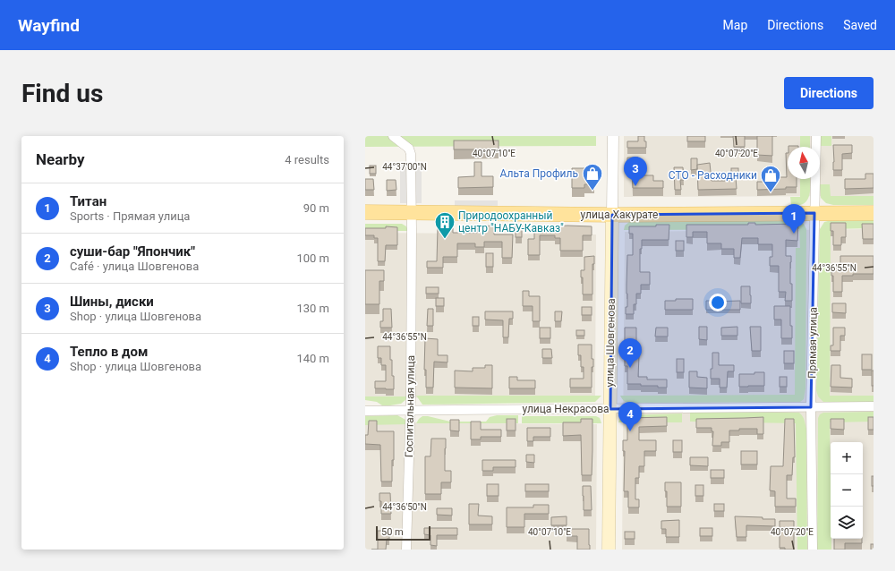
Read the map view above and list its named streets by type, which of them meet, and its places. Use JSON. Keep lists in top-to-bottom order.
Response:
{
  "streets": {
    "main road": ["улица Хакурате", "улица Шовгенова"],
    "street": ["Прямая улица", "Госпитальная улица", "улица Некрасова"]
  },
  "crossings": [
    ["улица Хакурате", "улица Шовгенова"],
    ["улица Хакурате", "Прямая улица"],
    ["улица Хакурате", "Госпитальная улица"],
    ["улица Шовгенова", "улица Некрасова"],
    ["Прямая улица", "улица Некрасова"],
    ["Госпитальная улица", "улица Некрасова"]
  ],
  "places": {
    "shop": ["Альта Профиль", "СТО - Расходники"],
    "building": ["Природоохранный центр \"НАБУ-Кавказ\""]
  },
  "scale_bar": "50 m",
  "north": "top",
  "page": {
    "header": "Wayfind",
    "nav": ["Map", "Directions", "Saved"],
    "buttons": "Directions",
    "title": "Find us",
    "heading": ["Nearby", "4 results"],
    "pins": [
      "3",
      "1",
      "2",
      "4"
    ],
    "list": [
      {
        "mark": "1",
        "name": "Титан",
        "note": "Sports · Прямая улица",
        "value": "90 m"
      },
      {
        "mark": "2",
        "name": "суши-бар \"Япончик\"",
        "note": "Café · улица Шовгенова",
        "value": "100 m"
      },
      {
        "mark": "3",
        "name": "Шины, диски",
        "note": "Shop · улица Шовгенова",
        "value": "130 m"
      },
      {
        "mark": "4",
        "name": "Тепло в дом",
        "note": "Shop · улица Шовгенова",
        "value": "140 m"
      }
    ],
    "map_buttons": ["+", "−"],
    "scale": "50 m"
  },
  "coordinates": [
    "40°07'10\"E",
    "40°07'20\"E",
    "44°37'00\"N",
    "44°36'55\"N",
    "44°36'50\"N"
  ]
}
